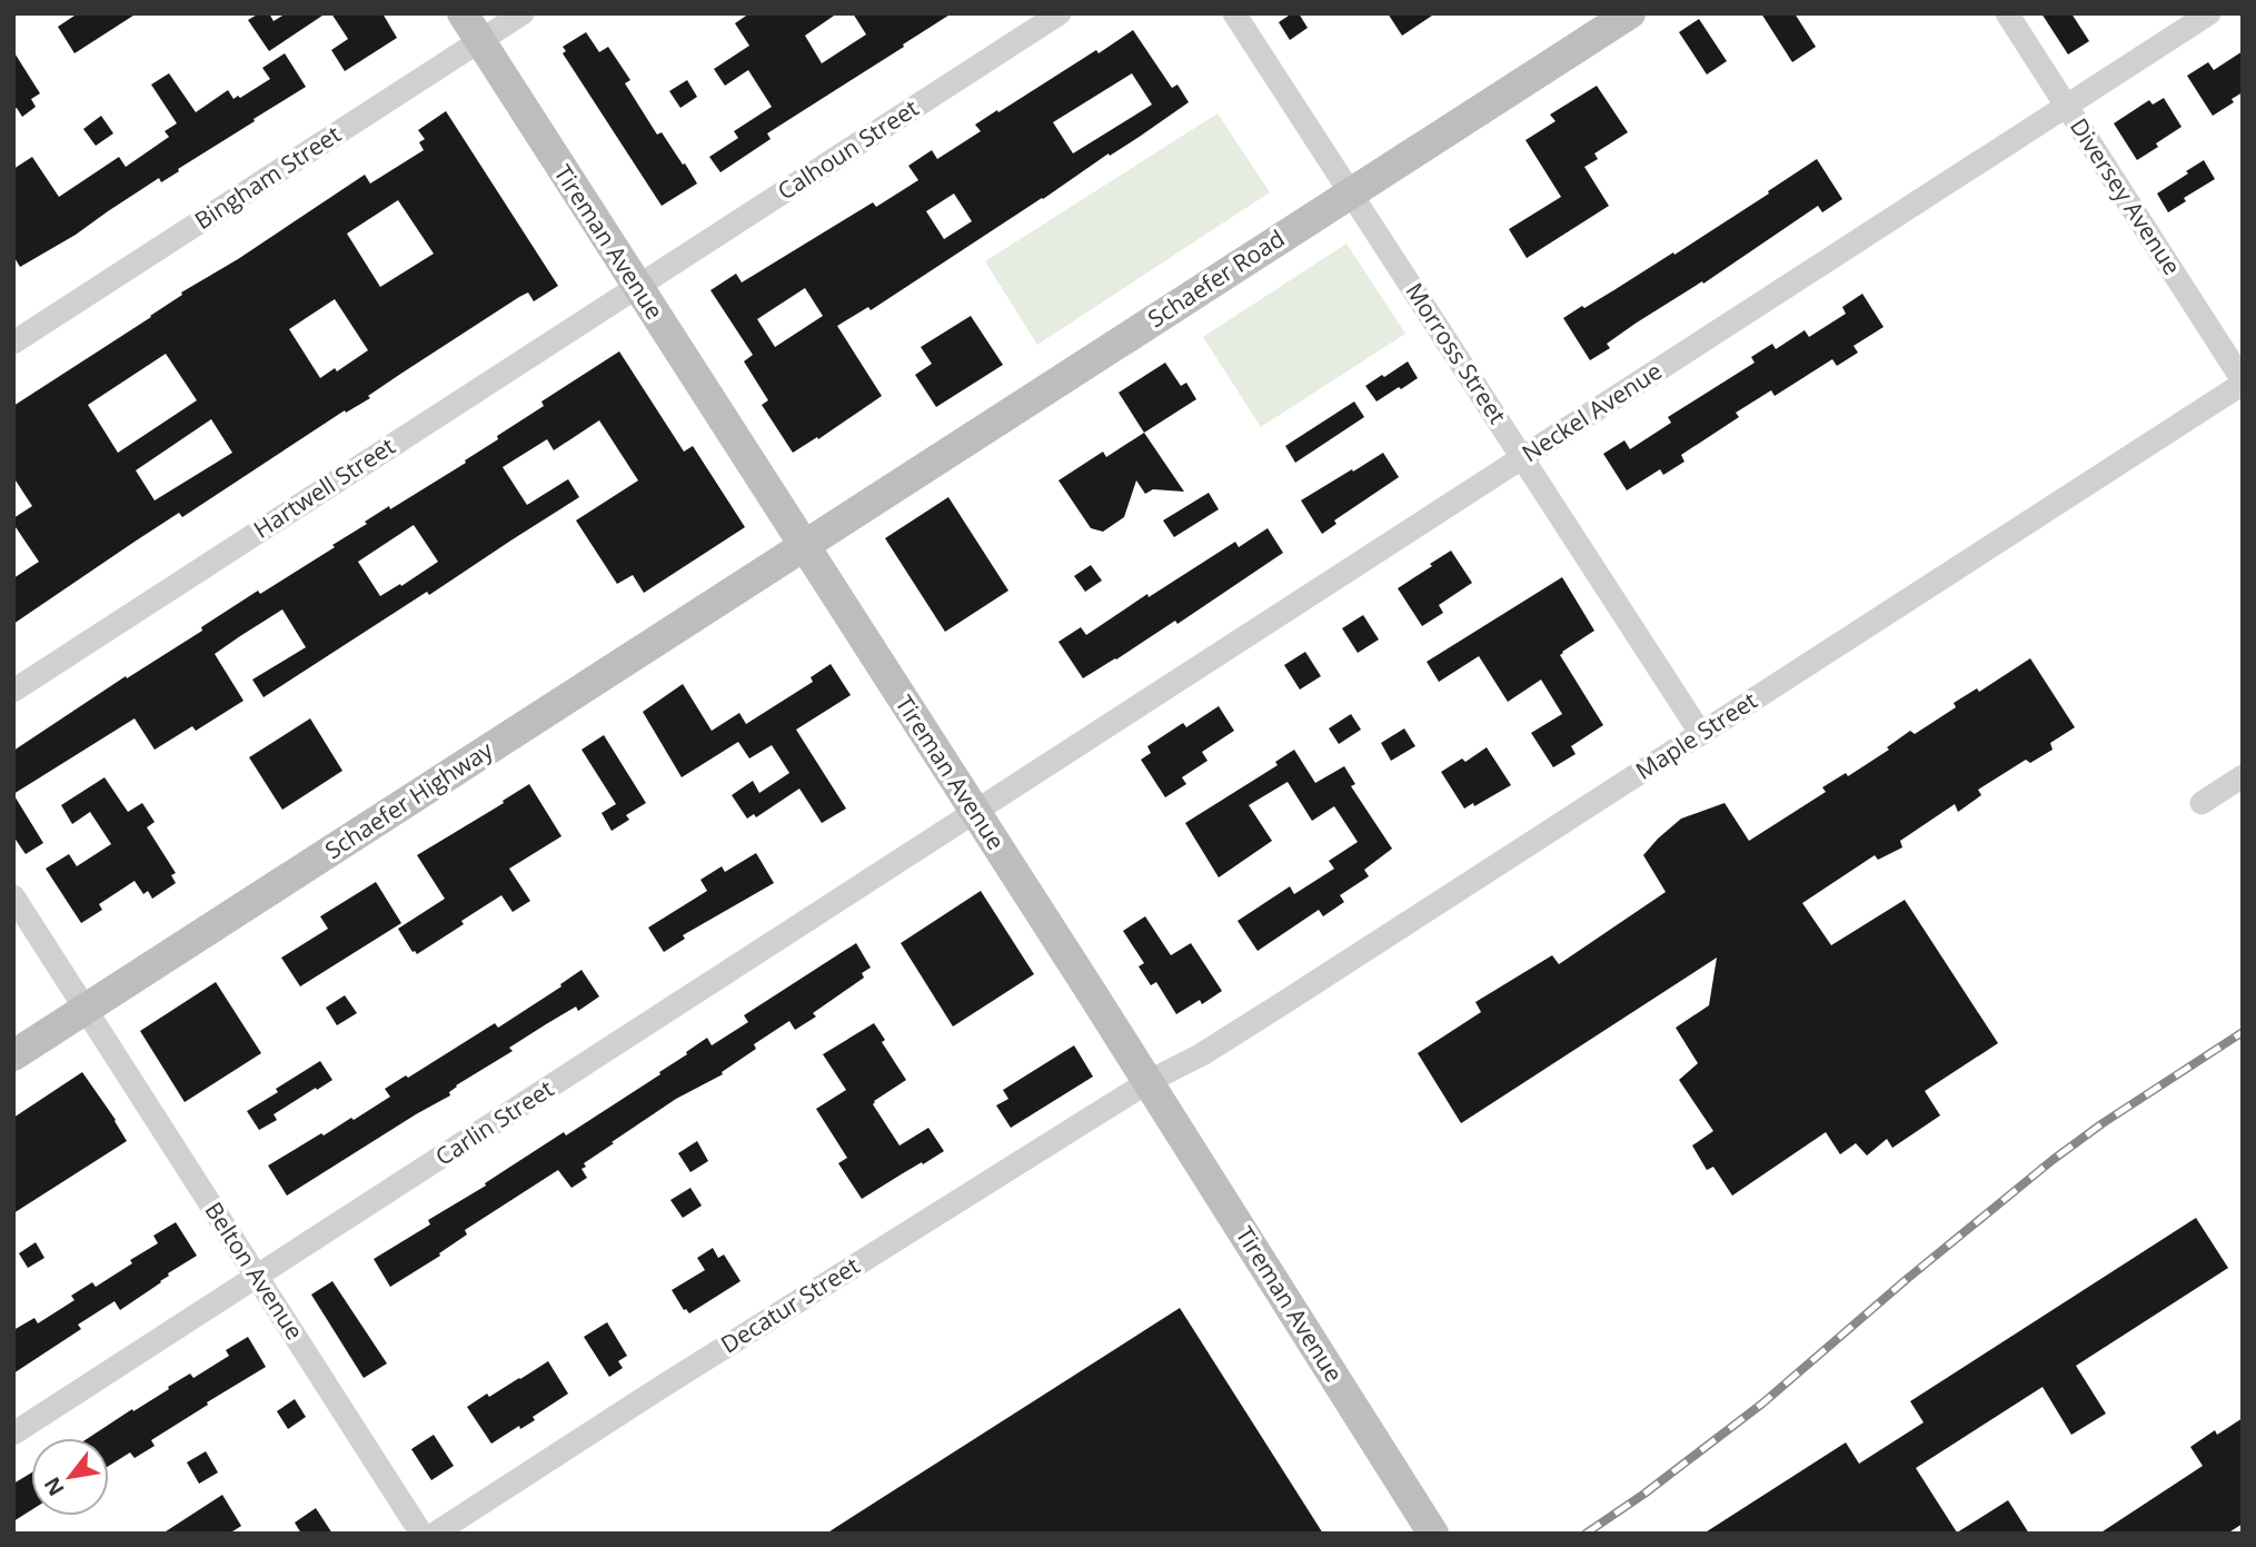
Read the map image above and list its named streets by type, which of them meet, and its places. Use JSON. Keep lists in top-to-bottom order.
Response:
{
  "streets": {
    "main road": ["Tireman Avenue", "Schaefer Road", "Schaefer Highway"],
    "street": [
      "Calhoun Street",
      "Bingham Street",
      "Diversey Avenue",
      "Morross Street",
      "Neckel Avenue",
      "Hartwell Street",
      "Maple Street",
      "Carlin Street",
      "Belton Avenue",
      "Decatur Street"
    ]
  },
  "crossings": [
    ["Calhoun Street", "Tireman Avenue"],
    ["Calhoun Street", "Hartwell Street"],
    ["Bingham Street", "Tireman Avenue"],
    ["Diversey Avenue", "Neckel Avenue"],
    ["Diversey Avenue", "Maple Street"],
    ["Tireman Avenue", "Schaefer Road"],
    ["Tireman Avenue", "Neckel Avenue"],
    ["Tireman Avenue", "Hartwell Street"],
    ["Tireman Avenue", "Maple Street"],
    ["Tireman Avenue", "Schaefer Highway"],
    ["Tireman Avenue", "Carlin Street"],
    ["Tireman Avenue", "Decatur Street"],
    ["Schaefer Road", "Morross Street"],
    ["Schaefer Road", "Schaefer Highway"],
    ["Morross Street", "Neckel Avenue"],
    ["Morross Street", "Maple Street"],
    ["Neckel Avenue", "Carlin Street"],
    ["Maple Street", "Decatur Street"],
    ["Schaefer Highway", "Belton Avenue"],
    ["Carlin Street", "Belton Avenue"]
  ],
  "north": "bottom left"
}
